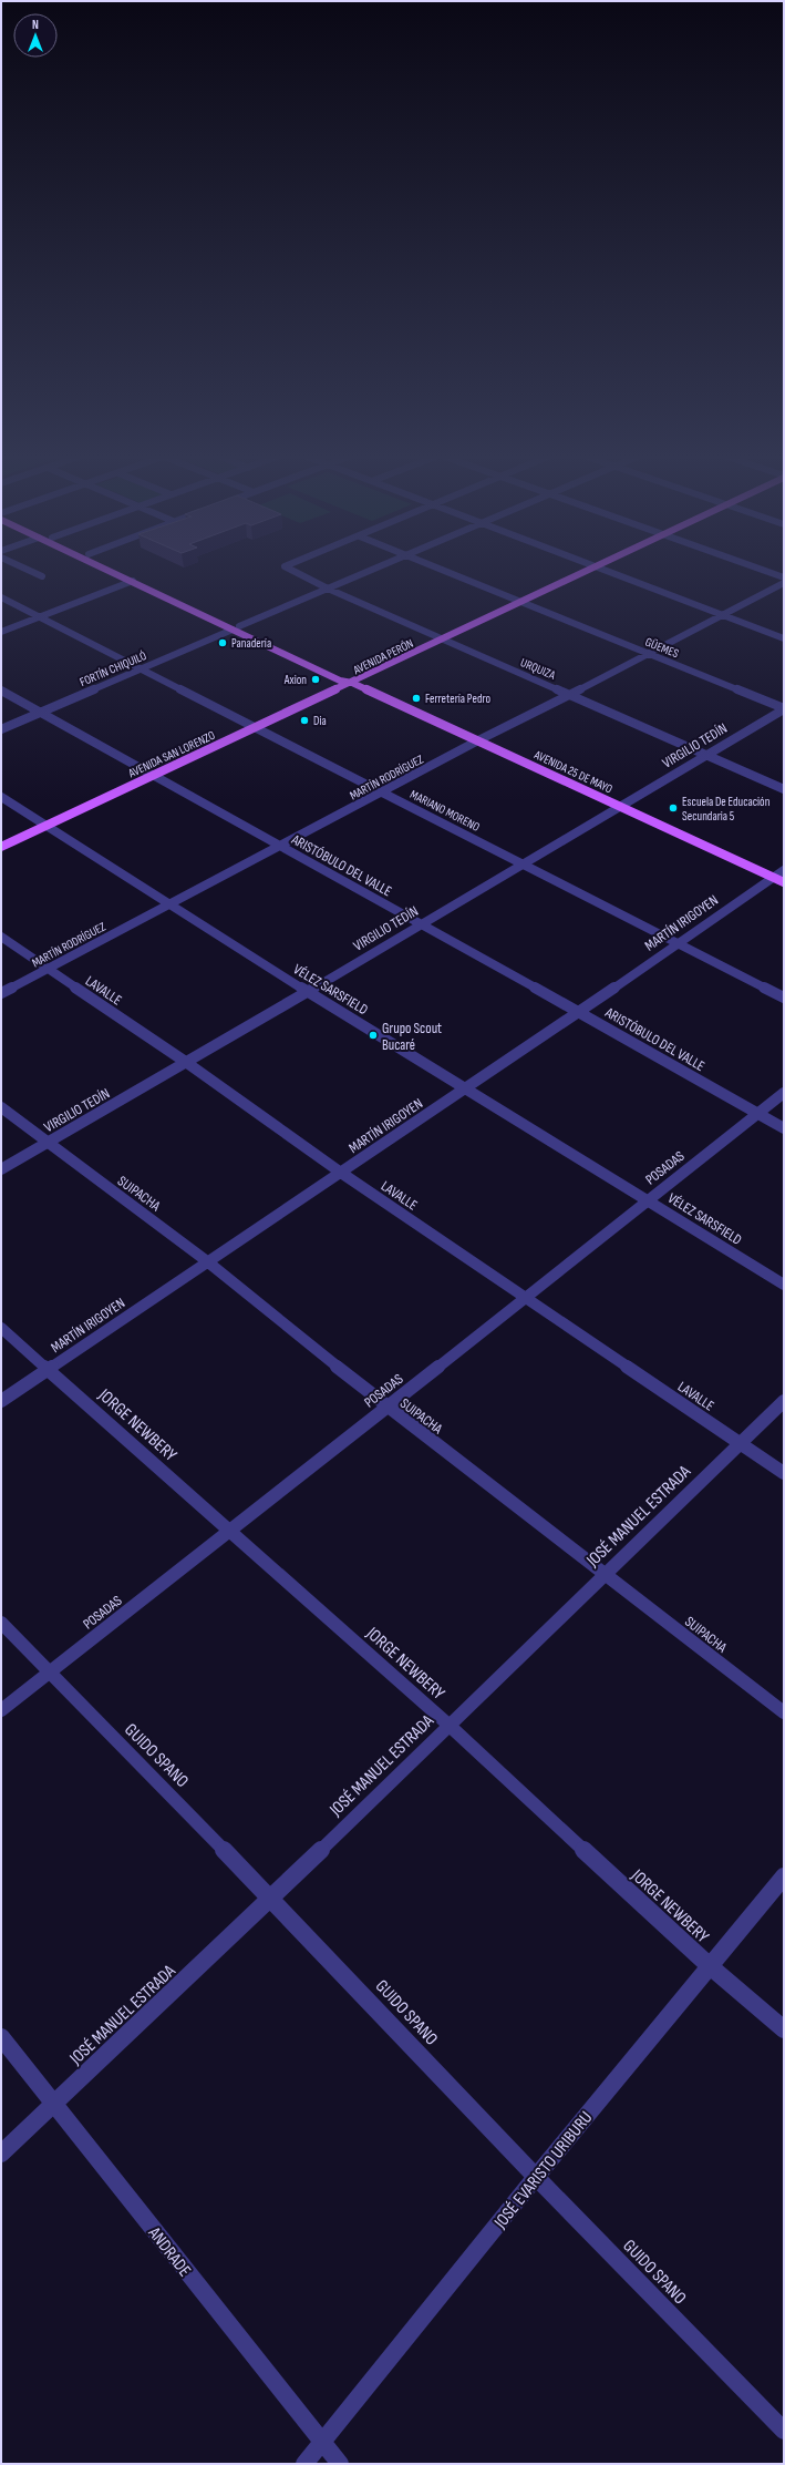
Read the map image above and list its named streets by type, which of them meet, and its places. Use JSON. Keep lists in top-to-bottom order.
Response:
{
  "streets": {
    "main road": ["AVENIDA PERÓN", "AVENIDA SAN LORENZO", "AVENIDA 25 DE MAYO"],
    "street": [
      "GÜEMES",
      "FORTÍN CHIQUILÓ",
      "URQUIZA",
      "VIRGILIO TEDÍN",
      "MARTÍN RODRÍGUEZ",
      "MARIANO MORENO",
      "ARISTÓBULO DEL VALLE",
      "MARTÍN IRIGOYEN",
      "VÉLEZ SARSFIELD",
      "LAVALLE",
      "POSADAS",
      "SUIPACHA",
      "JORGE NEWBERY",
      "JOSÉ MANUEL ESTRADA",
      "GUIDO SPANO",
      "JOSÉ EVARISTO URIBURU",
      "ANDRADE"
    ]
  },
  "crossings": [
    ["GÜEMES", "AVENIDA PERÓN"],
    ["GÜEMES", "VIRGILIO TEDÍN"],
    ["GÜEMES", "MARTÍN RODRÍGUEZ"],
    ["AVENIDA PERÓN", "URQUIZA"],
    ["AVENIDA PERÓN", "AVENIDA SAN LORENZO"],
    ["AVENIDA PERÓN", "AVENIDA 25 DE MAYO"],
    ["FORTÍN CHIQUILÓ", "URQUIZA"],
    ["FORTÍN CHIQUILÓ", "AVENIDA 25 DE MAYO"],
    ["FORTÍN CHIQUILÓ", "MARIANO MORENO"],
    ["FORTÍN CHIQUILÓ", "ARISTÓBULO DEL VALLE"],
    ["URQUIZA", "VIRGILIO TEDÍN"],
    ["URQUIZA", "MARTÍN RODRÍGUEZ"],
    ["VIRGILIO TEDÍN", "AVENIDA 25 DE MAYO"],
    ["VIRGILIO TEDÍN", "MARIANO MORENO"],
    ["VIRGILIO TEDÍN", "ARISTÓBULO DEL VALLE"],
    ["VIRGILIO TEDÍN", "VÉLEZ SARSFIELD"],
    ["VIRGILIO TEDÍN", "LAVALLE"],
    ["VIRGILIO TEDÍN", "SUIPACHA"],
    ["AVENIDA SAN LORENZO", "AVENIDA 25 DE MAYO"],
    ["AVENIDA SAN LORENZO", "MARIANO MORENO"],
    ["AVENIDA SAN LORENZO", "ARISTÓBULO DEL VALLE"],
    ["AVENIDA SAN LORENZO", "VÉLEZ SARSFIELD"],
    ["AVENIDA 25 DE MAYO", "MARTÍN RODRÍGUEZ"],
    ["AVENIDA 25 DE MAYO", "MARTÍN IRIGOYEN"],
    ["MARTÍN RODRÍGUEZ", "MARIANO MORENO"],
    ["MARTÍN RODRÍGUEZ", "ARISTÓBULO DEL VALLE"],
    ["MARTÍN RODRÍGUEZ", "VÉLEZ SARSFIELD"],
    ["MARTÍN RODRÍGUEZ", "LAVALLE"],
    ["MARIANO MORENO", "MARTÍN IRIGOYEN"],
    ["ARISTÓBULO DEL VALLE", "MARTÍN IRIGOYEN"],
    ["ARISTÓBULO DEL VALLE", "POSADAS"],
    ["MARTÍN IRIGOYEN", "VÉLEZ SARSFIELD"],
    ["MARTÍN IRIGOYEN", "LAVALLE"],
    ["MARTÍN IRIGOYEN", "SUIPACHA"],
    ["MARTÍN IRIGOYEN", "JORGE NEWBERY"],
    ["VÉLEZ SARSFIELD", "POSADAS"],
    ["LAVALLE", "POSADAS"],
    ["LAVALLE", "JOSÉ MANUEL ESTRADA"],
    ["POSADAS", "SUIPACHA"],
    ["POSADAS", "JORGE NEWBERY"],
    ["POSADAS", "GUIDO SPANO"],
    ["SUIPACHA", "JOSÉ MANUEL ESTRADA"],
    ["JORGE NEWBERY", "JOSÉ MANUEL ESTRADA"],
    ["JORGE NEWBERY", "JOSÉ EVARISTO URIBURU"],
    ["JOSÉ MANUEL ESTRADA", "GUIDO SPANO"],
    ["JOSÉ MANUEL ESTRADA", "ANDRADE"],
    ["GUIDO SPANO", "JOSÉ EVARISTO URIBURU"],
    ["JOSÉ EVARISTO URIBURU", "ANDRADE"]
  ],
  "places": [
    "Panadería",
    "Axion",
    "Ferretería Pedro",
    "Dia",
    "Escuela De Educación Secundaria 5",
    "Grupo Scout Bucaré"
  ],
  "north": "top"
}
